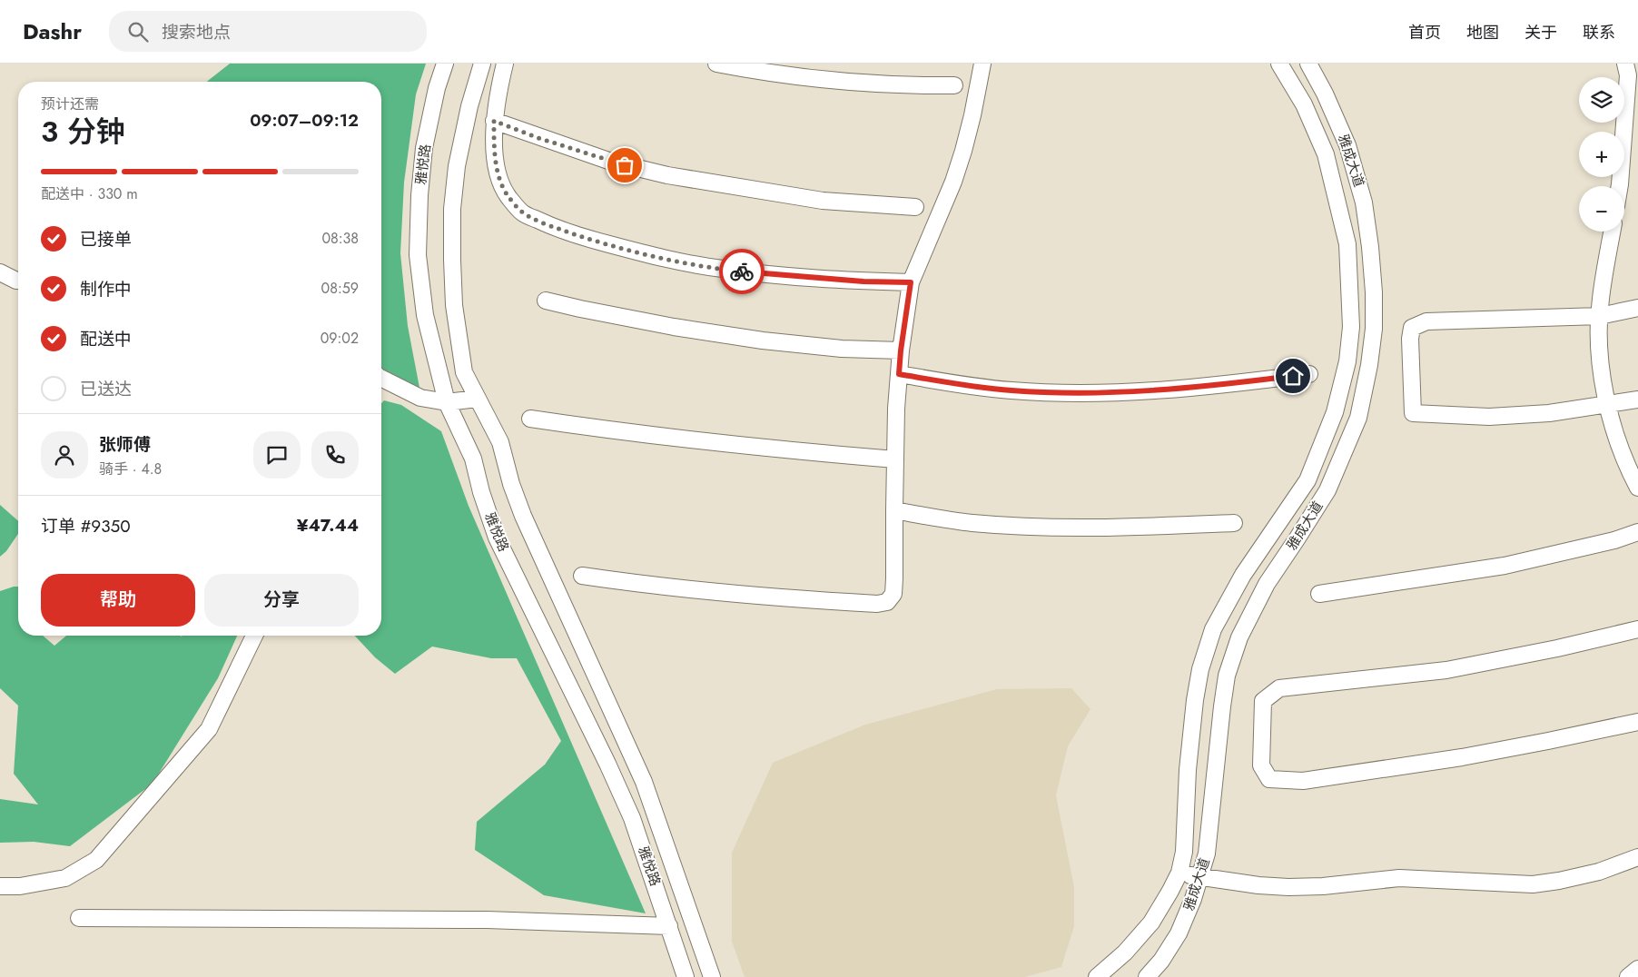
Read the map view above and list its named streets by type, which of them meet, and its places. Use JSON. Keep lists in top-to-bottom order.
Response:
{
  "streets": {
    "street": ["雅成大道", "雅悦路"]
  },
  "page": {
    "header": "Dashr",
    "search": "搜索地点",
    "nav": [
      "首页",
      "地图",
      "关于",
      "联系"
    ],
    "map_buttons": ["+", "−"],
    "heading": ["3 分钟", "预计还需", "09:07–09:12"],
    "panel": [
      "张师傅",
      "骑手 · 4.8",
      "订单 #9350",
      "¥47.44"
    ],
    "bar": "配送中 · 330 m",
    "list": [
      ["已接单", "08:38"],
      ["制作中", "08:59"],
      ["配送中", "09:02"],
      "已送达"
    ],
    "buttons": ["帮助", "分享"]
  }
}
